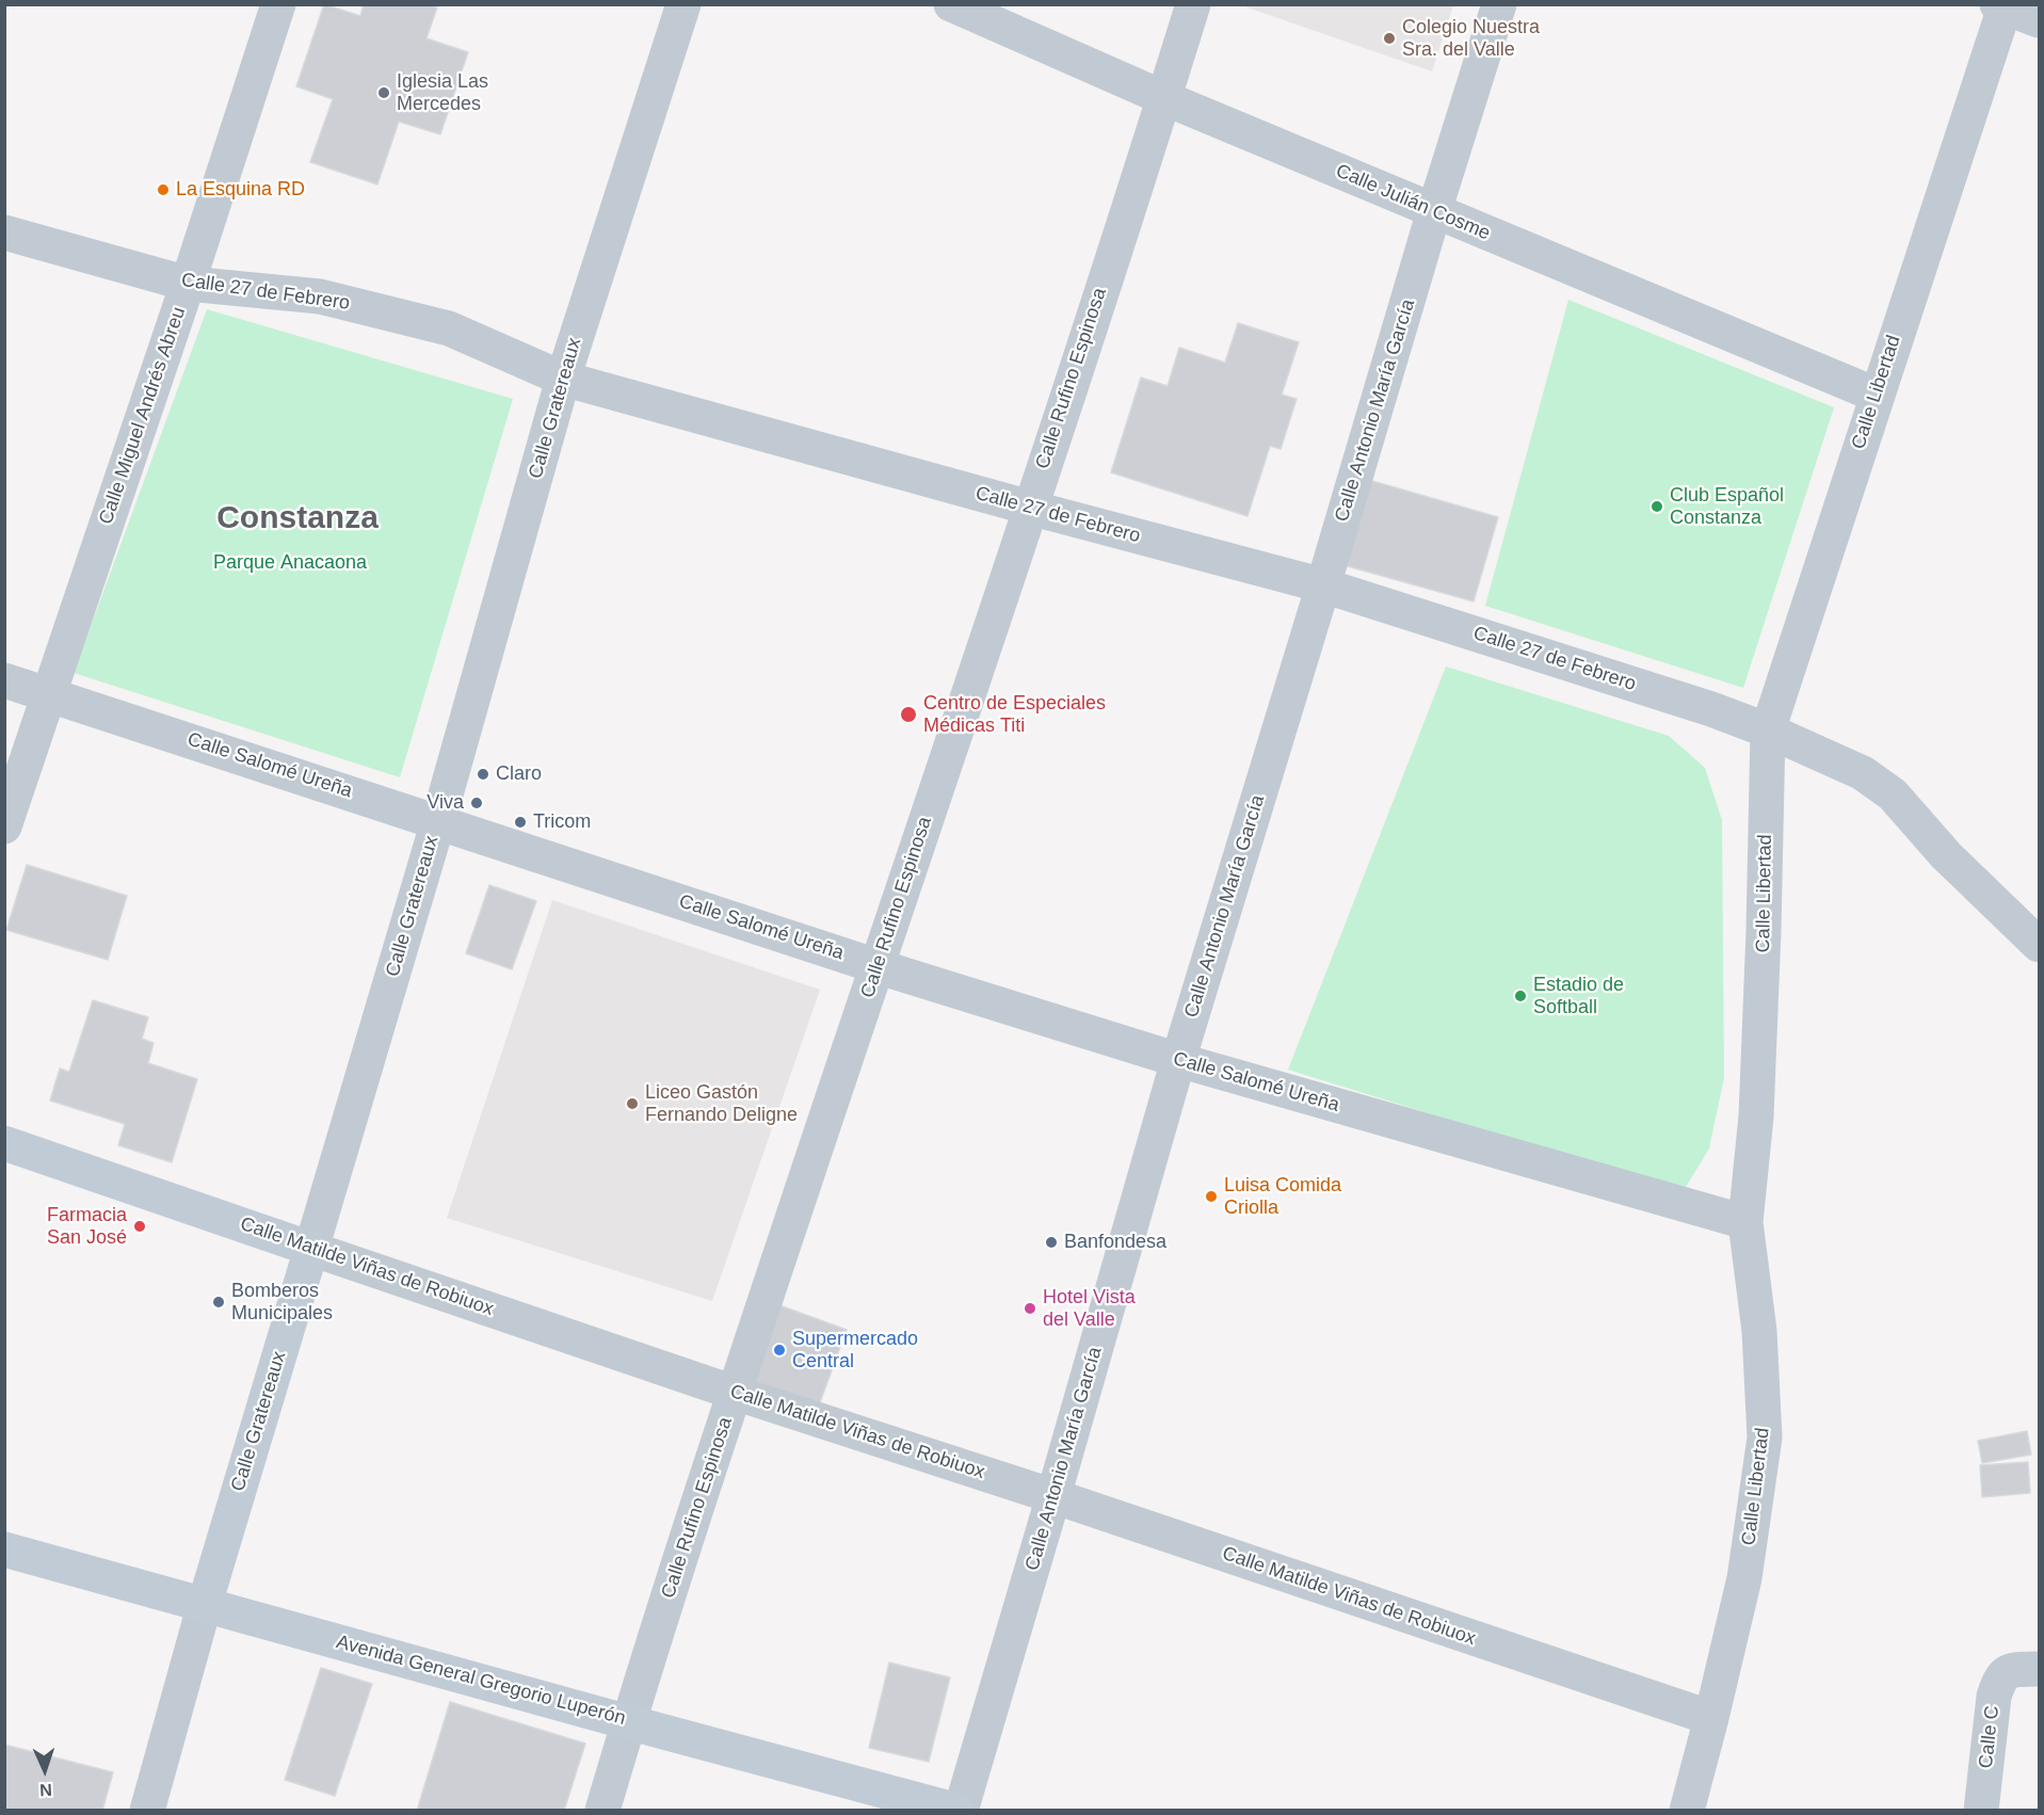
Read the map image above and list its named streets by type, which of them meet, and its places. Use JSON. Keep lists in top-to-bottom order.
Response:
{
  "streets": {
    "main road": ["Calle Gratereaux", "Calle Matilde Viñas de Robiuox", "Avenida General Gregorio Luperón"],
    "street": [
      "Calle Julián Cosme",
      "Calle 27 de Febrero",
      "Calle Rufino Espinosa",
      "Calle Libertad",
      "Calle Antonio María García",
      "Calle Miguel Andrés Abreu",
      "Calle Salomé Ureña",
      "Calle C"
    ]
  },
  "crossings": [
    ["Calle Julián Cosme", "Calle Rufino Espinosa"],
    ["Calle Julián Cosme", "Calle Libertad"],
    ["Calle Julián Cosme", "Calle Antonio María García"],
    ["Calle 27 de Febrero", "Calle Rufino Espinosa"],
    ["Calle 27 de Febrero", "Calle Libertad"],
    ["Calle 27 de Febrero", "Calle Gratereaux"],
    ["Calle 27 de Febrero", "Calle Antonio María García"],
    ["Calle 27 de Febrero", "Calle Miguel Andrés Abreu"],
    ["Calle Rufino Espinosa", "Calle Salomé Ureña"],
    ["Calle Rufino Espinosa", "Calle Matilde Viñas de Robiuox"],
    ["Calle Rufino Espinosa", "Avenida General Gregorio Luperón"],
    ["Calle Libertad", "Calle Salomé Ureña"],
    ["Calle Libertad", "Calle Matilde Viñas de Robiuox"],
    ["Calle Gratereaux", "Calle Salomé Ureña"],
    ["Calle Gratereaux", "Calle Matilde Viñas de Robiuox"],
    ["Calle Gratereaux", "Avenida General Gregorio Luperón"],
    ["Calle Antonio María García", "Calle Salomé Ureña"],
    ["Calle Antonio María García", "Calle Matilde Viñas de Robiuox"],
    ["Calle Antonio María García", "Avenida General Gregorio Luperón"],
    ["Calle Miguel Andrés Abreu", "Calle Salomé Ureña"]
  ],
  "districts": ["Constanza"],
  "parks": ["Parque Anacaona"],
  "places": [
    "Colegio Nuestra Sra. del Valle",
    "Iglesia Las Mercedes",
    "La Esquina RD",
    "Club Español Constanza",
    "Centro de Especiales Médicas Titi",
    "Claro",
    "Viva",
    "Tricom",
    "Estadio de Softball",
    "Liceo Gastón Fernando Deligne",
    "Luisa Comida Criolla",
    "Farmacia San José",
    "Banfondesa",
    "Bomberos Municipales",
    "Hotel Vista del Valle",
    "Supermercado Central"
  ],
  "north": "bottom"
}
